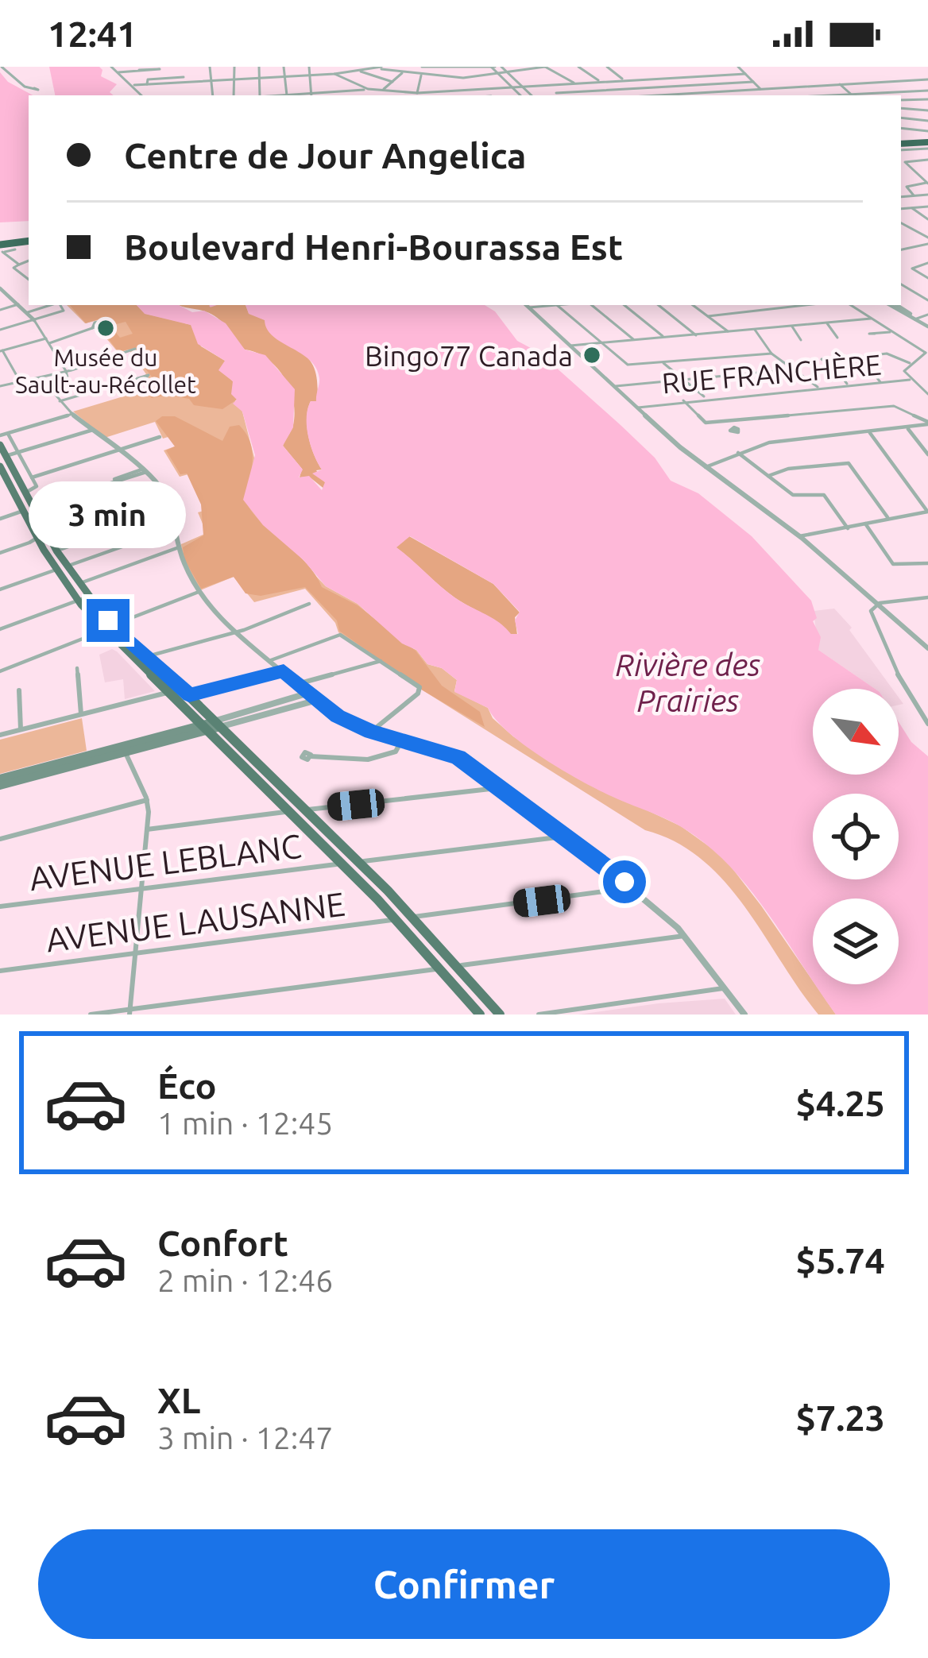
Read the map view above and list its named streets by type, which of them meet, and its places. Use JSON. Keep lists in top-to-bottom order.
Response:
{
  "streets": {
    "street": ["RUE FRANCHÈRE", "AVENUE LEBLANC", "AVENUE LAUSANNE"]
  },
  "water": ["Rivière des Prairies"],
  "places": ["Musée du Sault-au-Récollet", "Bingo77 Canada"],
  "north": "bottom right",
  "page": {
    "status": "12:41",
    "banner": ["Centre de Jour Angelica", "Boulevard Henri-Bourassa Est"],
    "bubble": "3 min",
    "list": [
      {
        "name": "Éco",
        "note": "1 min · 12:45",
        "value": "$4.25"
      },
      {
        "name": "Confort",
        "note": "2 min · 12:46",
        "value": "$5.74"
      },
      {
        "name": "XL",
        "note": "3 min · 12:47",
        "value": "$7.23"
      }
    ],
    "buttons": "Confirmer"
  }
}
